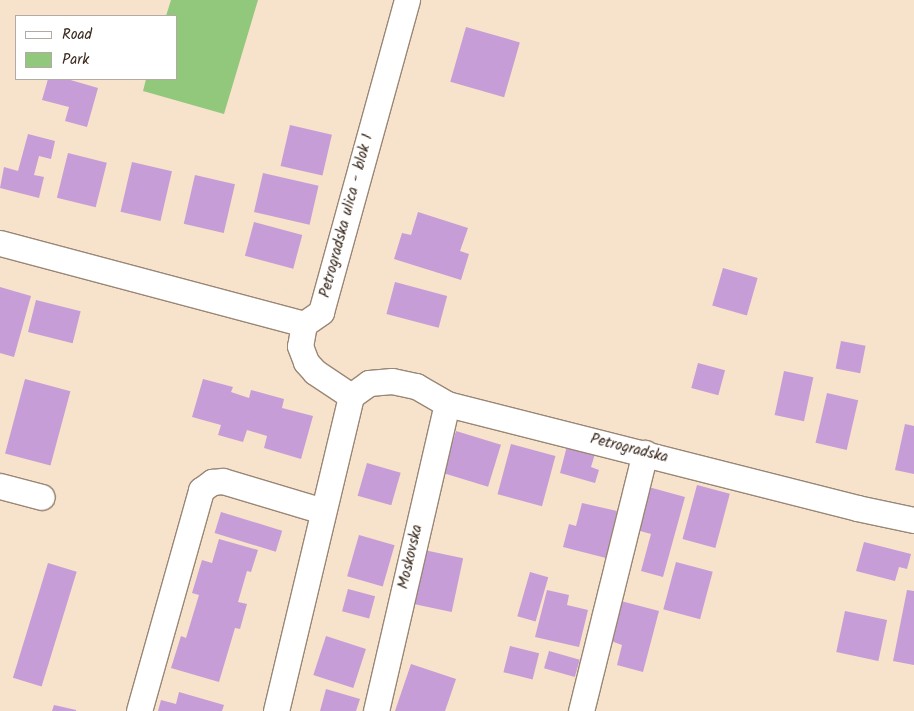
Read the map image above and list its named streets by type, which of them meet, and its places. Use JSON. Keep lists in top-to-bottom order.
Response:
{
  "streets": {
    "street": ["Petrogradska ulica - blok 1", "Petrogradska", "Moskovska"]
  },
  "crossings": [
    ["Petrogradska", "Moskovska"]
  ],
  "legend": ["Road", "Park"]
}
